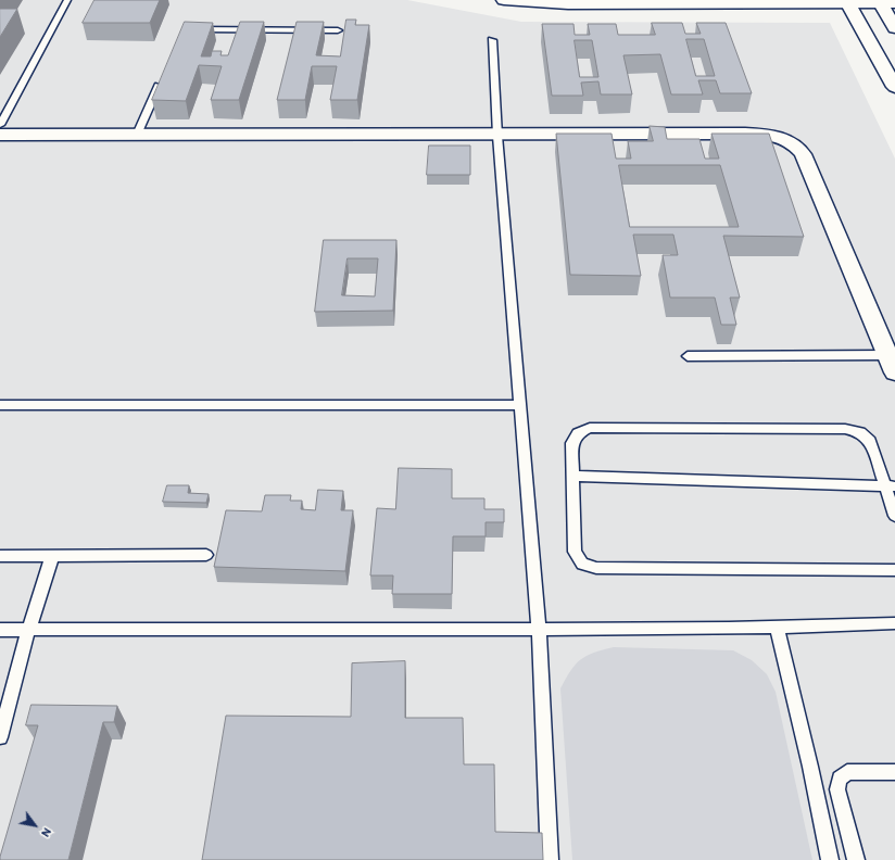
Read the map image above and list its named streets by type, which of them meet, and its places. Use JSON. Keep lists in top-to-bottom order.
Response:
{
  "north": "bottom right"
}
